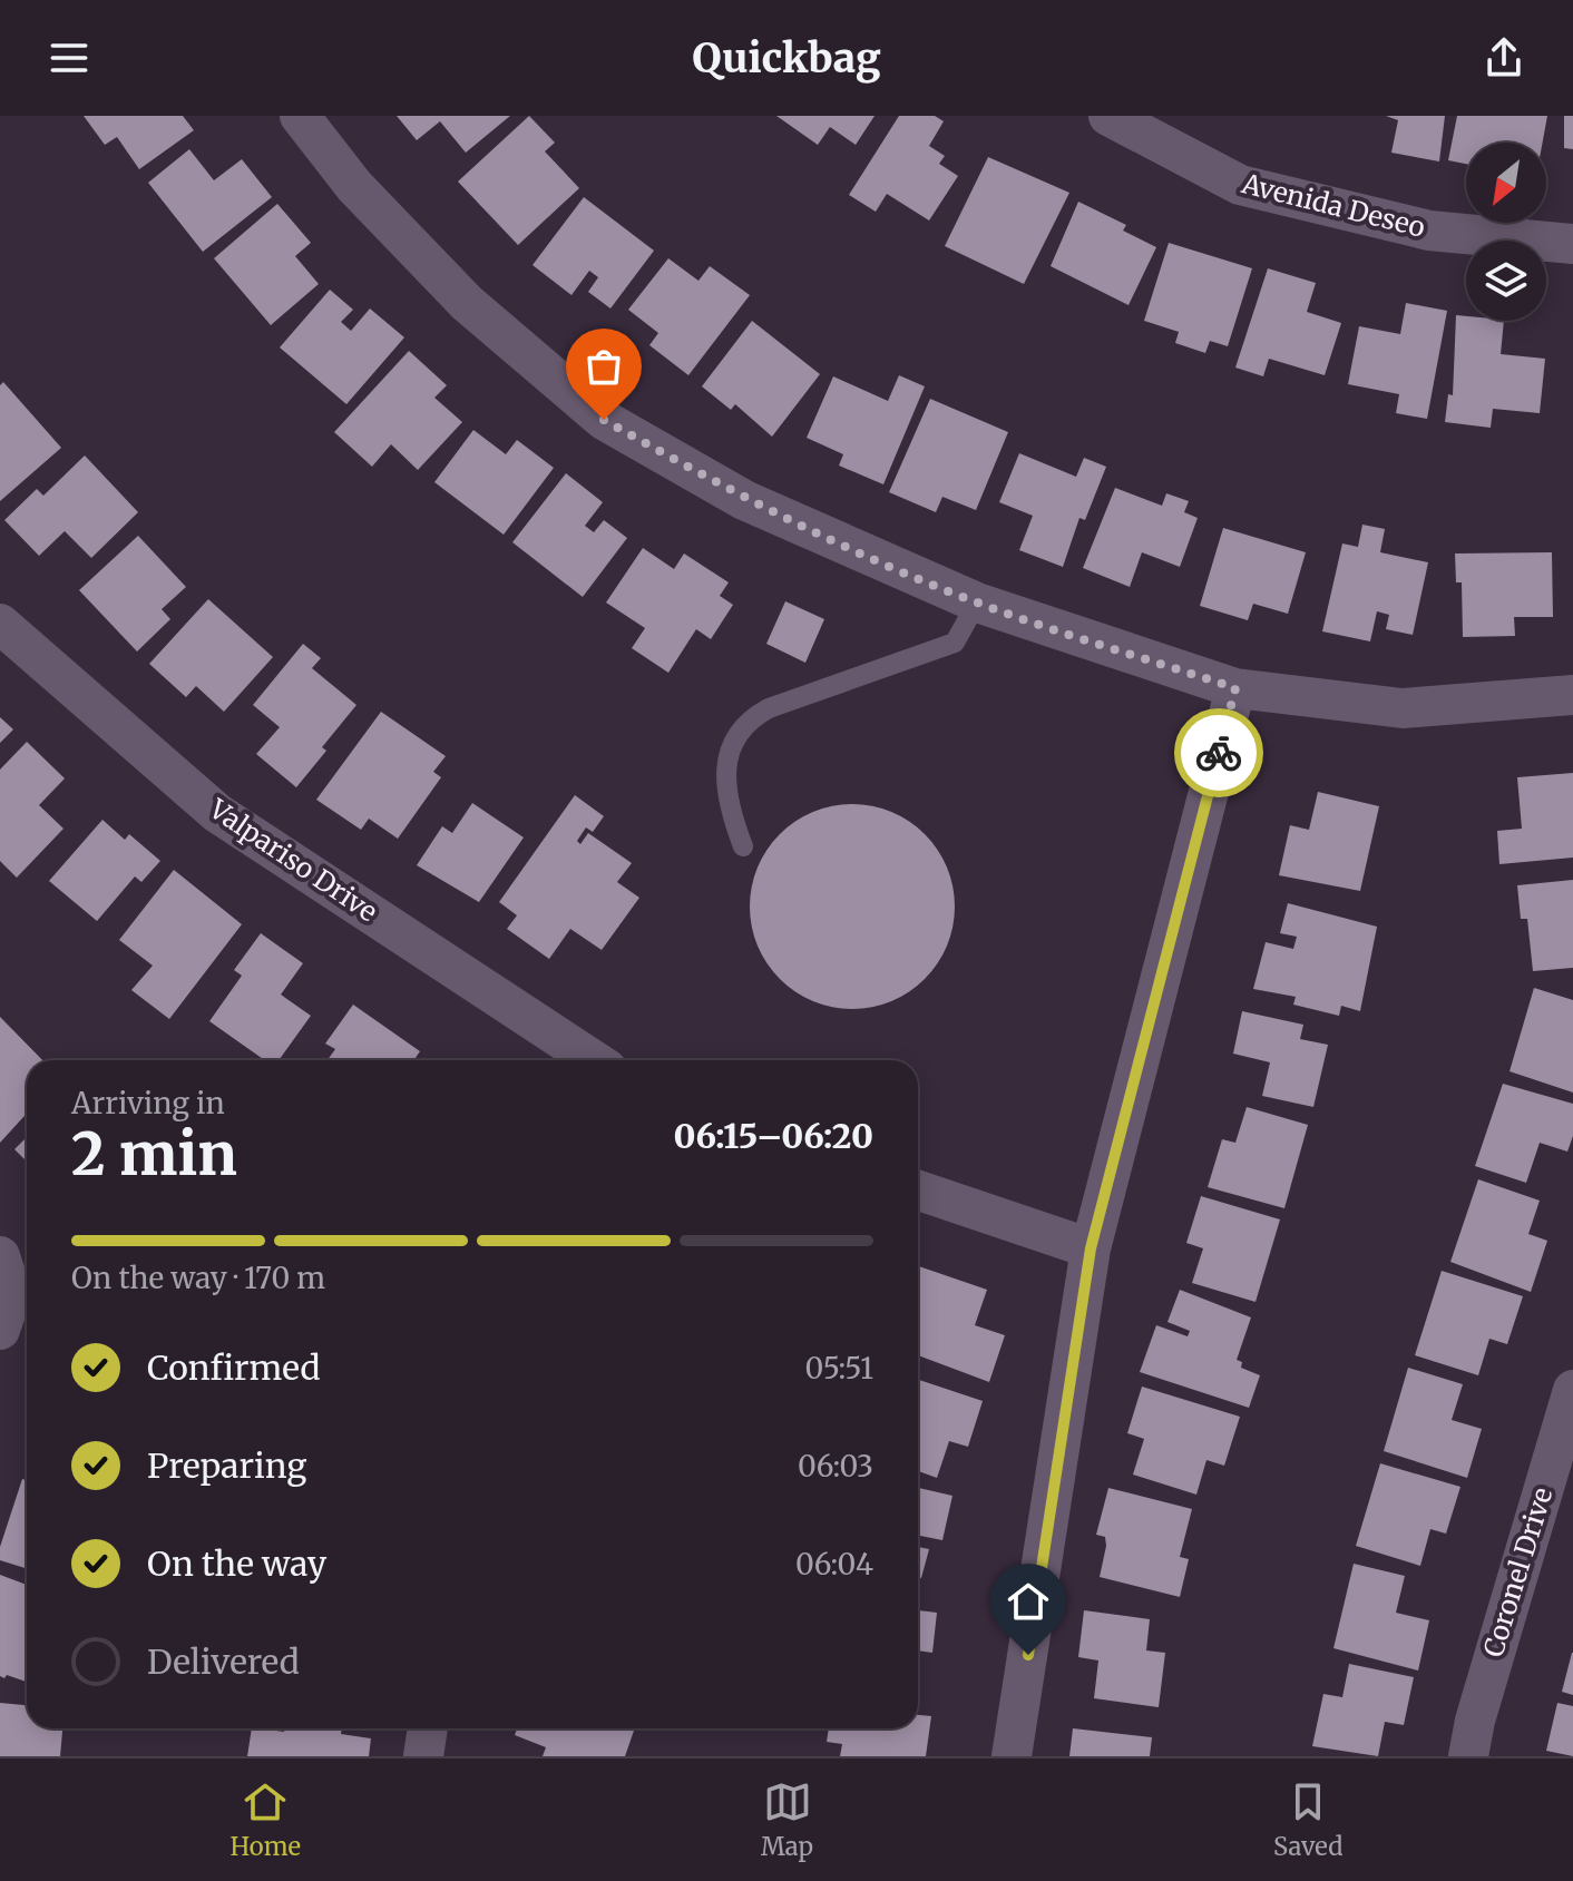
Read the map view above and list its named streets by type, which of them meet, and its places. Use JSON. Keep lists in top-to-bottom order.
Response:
{
  "streets": {
    "street": ["Avenida Deseo", "Valpariso Drive", "Coronel Drive"]
  },
  "north": "bottom left",
  "page": {
    "header": "Quickbag",
    "heading": ["2 min", "Arriving in", "06:15–06:20"],
    "bar": "On the way · 170 m",
    "list": [
      ["Confirmed", "05:51"],
      ["Preparing", "06:03"],
      ["On the way", "06:04"],
      "Delivered"
    ],
    "tabs": ["Home", "Map", "Saved"]
  }
}
